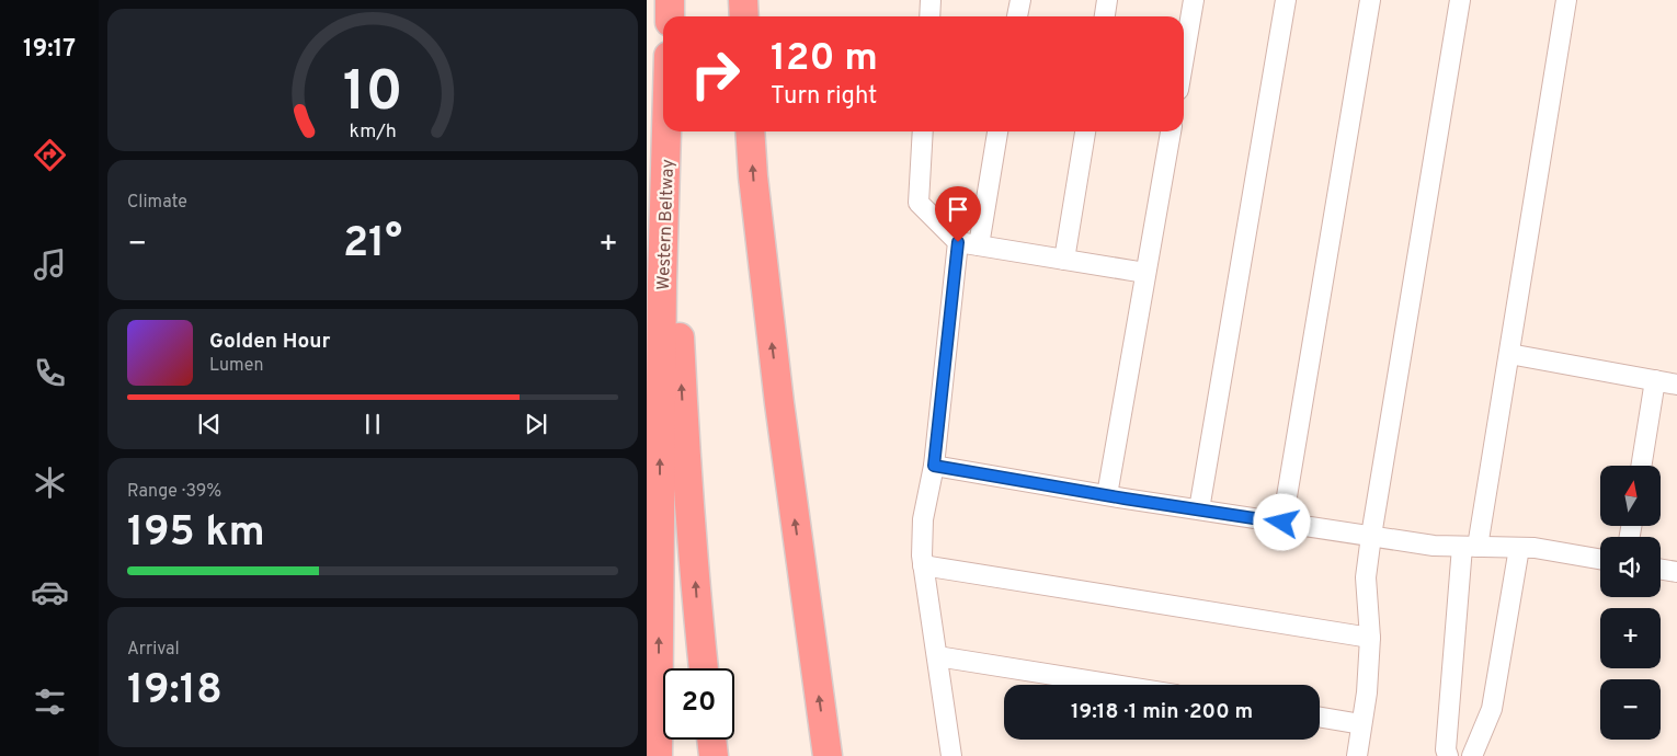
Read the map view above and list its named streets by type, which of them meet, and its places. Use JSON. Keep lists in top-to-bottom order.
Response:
{
  "streets": {
    "highway": ["Western Beltway"]
  },
  "north": "top",
  "page": {
    "tabs": "19:17",
    "turn": ["120 m", "Turn right"],
    "tile": [
      "Climate",
      ["Range · 39%", "195 km"],
      ["Arrival", "19:18"]
    ],
    "heat": ["−", "21°", "+"],
    "song": ["Golden Hour", "Lumen"],
    "map_buttons": ["+", "−"],
    "limit": "20",
    "trip": "19:18 · 1 min · 200 m",
    "gauge": ["10", "km/h"]
  }
}
